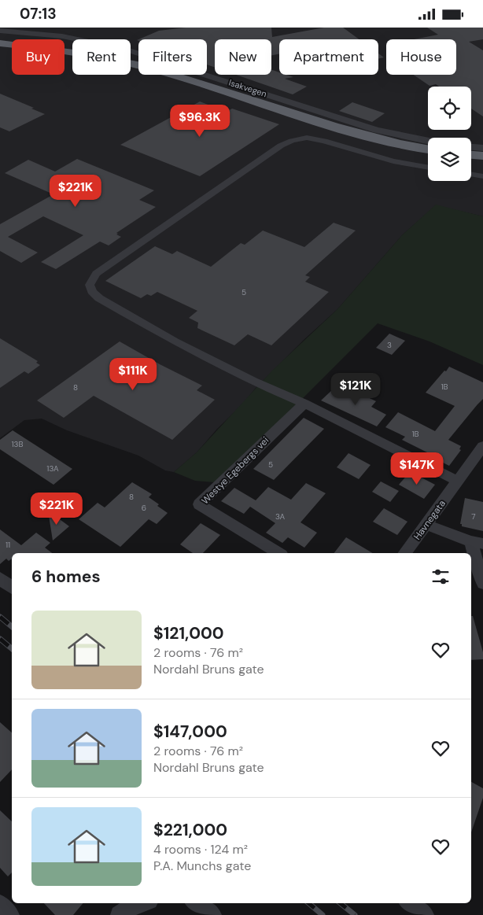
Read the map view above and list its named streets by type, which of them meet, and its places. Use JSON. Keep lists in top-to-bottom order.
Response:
{
  "streets": {
    "street": ["Isakvegen", "Westye Egebergs vei", "Havnegata"]
  },
  "house_numbers": [
    "5",
    "3",
    "1B",
    "8",
    "1B",
    "13B",
    "5",
    "13A",
    "8",
    "6",
    "3A",
    "7",
    "11"
  ],
  "page": {
    "status": "07:13",
    "chip": [
      "Buy",
      "Rent",
      "Filters",
      "New",
      "Apartment",
      "House"
    ],
    "price": [
      "$96.3K",
      "$221K",
      "$111K",
      "$121K",
      "$147K",
      "$221K"
    ],
    "heading": "6 homes",
    "list": [
      {
        "name": "$121,000",
        "note": "2 rooms · 76 m² · Nordahl Bruns gate"
      },
      {
        "name": "$147,000",
        "note": "2 rooms · 76 m² · Nordahl Bruns gate"
      },
      {
        "name": "$221,000",
        "note": "4 rooms · 124 m² · P.A. Munchs gate"
      }
    ]
  }
}
